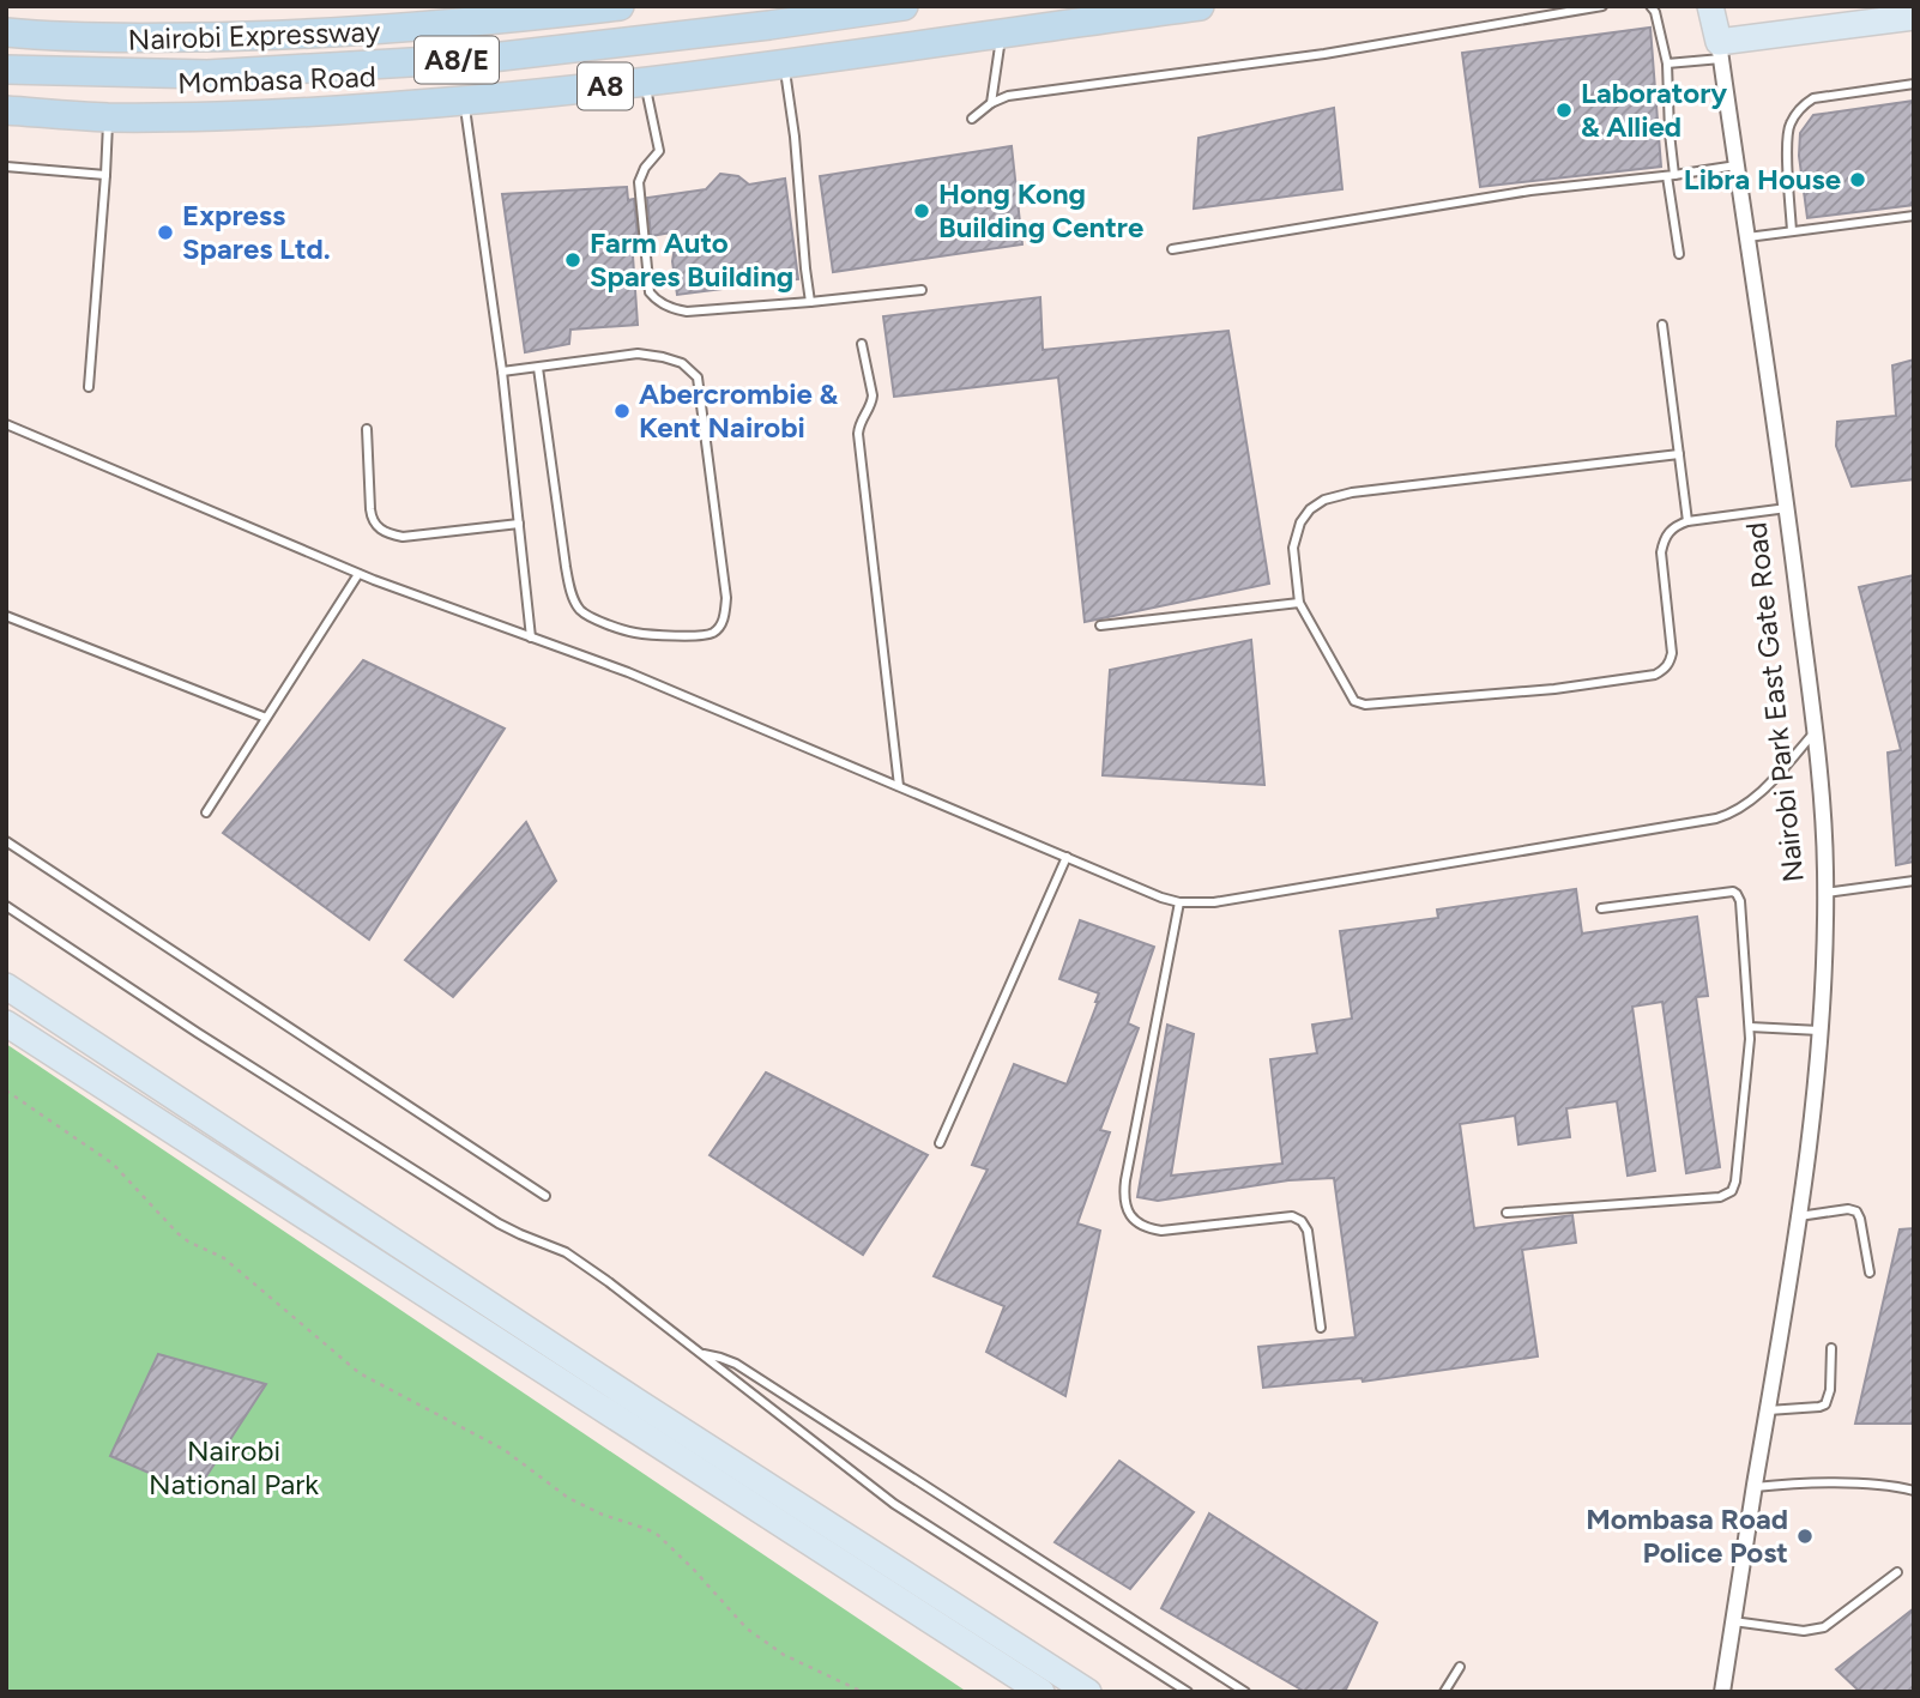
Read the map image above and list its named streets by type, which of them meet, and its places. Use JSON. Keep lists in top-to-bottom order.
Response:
{
  "streets": {
    "highway": [
      "Nairobi Expressway",
      "A8/E",
      "Mombasa Road",
      "A8"
    ],
    "main road": ["Nairobi Park East Gate Road"]
  },
  "parks": ["Nairobi National Park"],
  "places": [
    "Laboratory & Allied",
    "Libra House",
    "Hong Kong Building Centre",
    "Express Spares Ltd.",
    "Farm Auto Spares Building",
    "Abercrombie & Kent Nairobi",
    "Mombasa Road Police Post"
  ]
}
